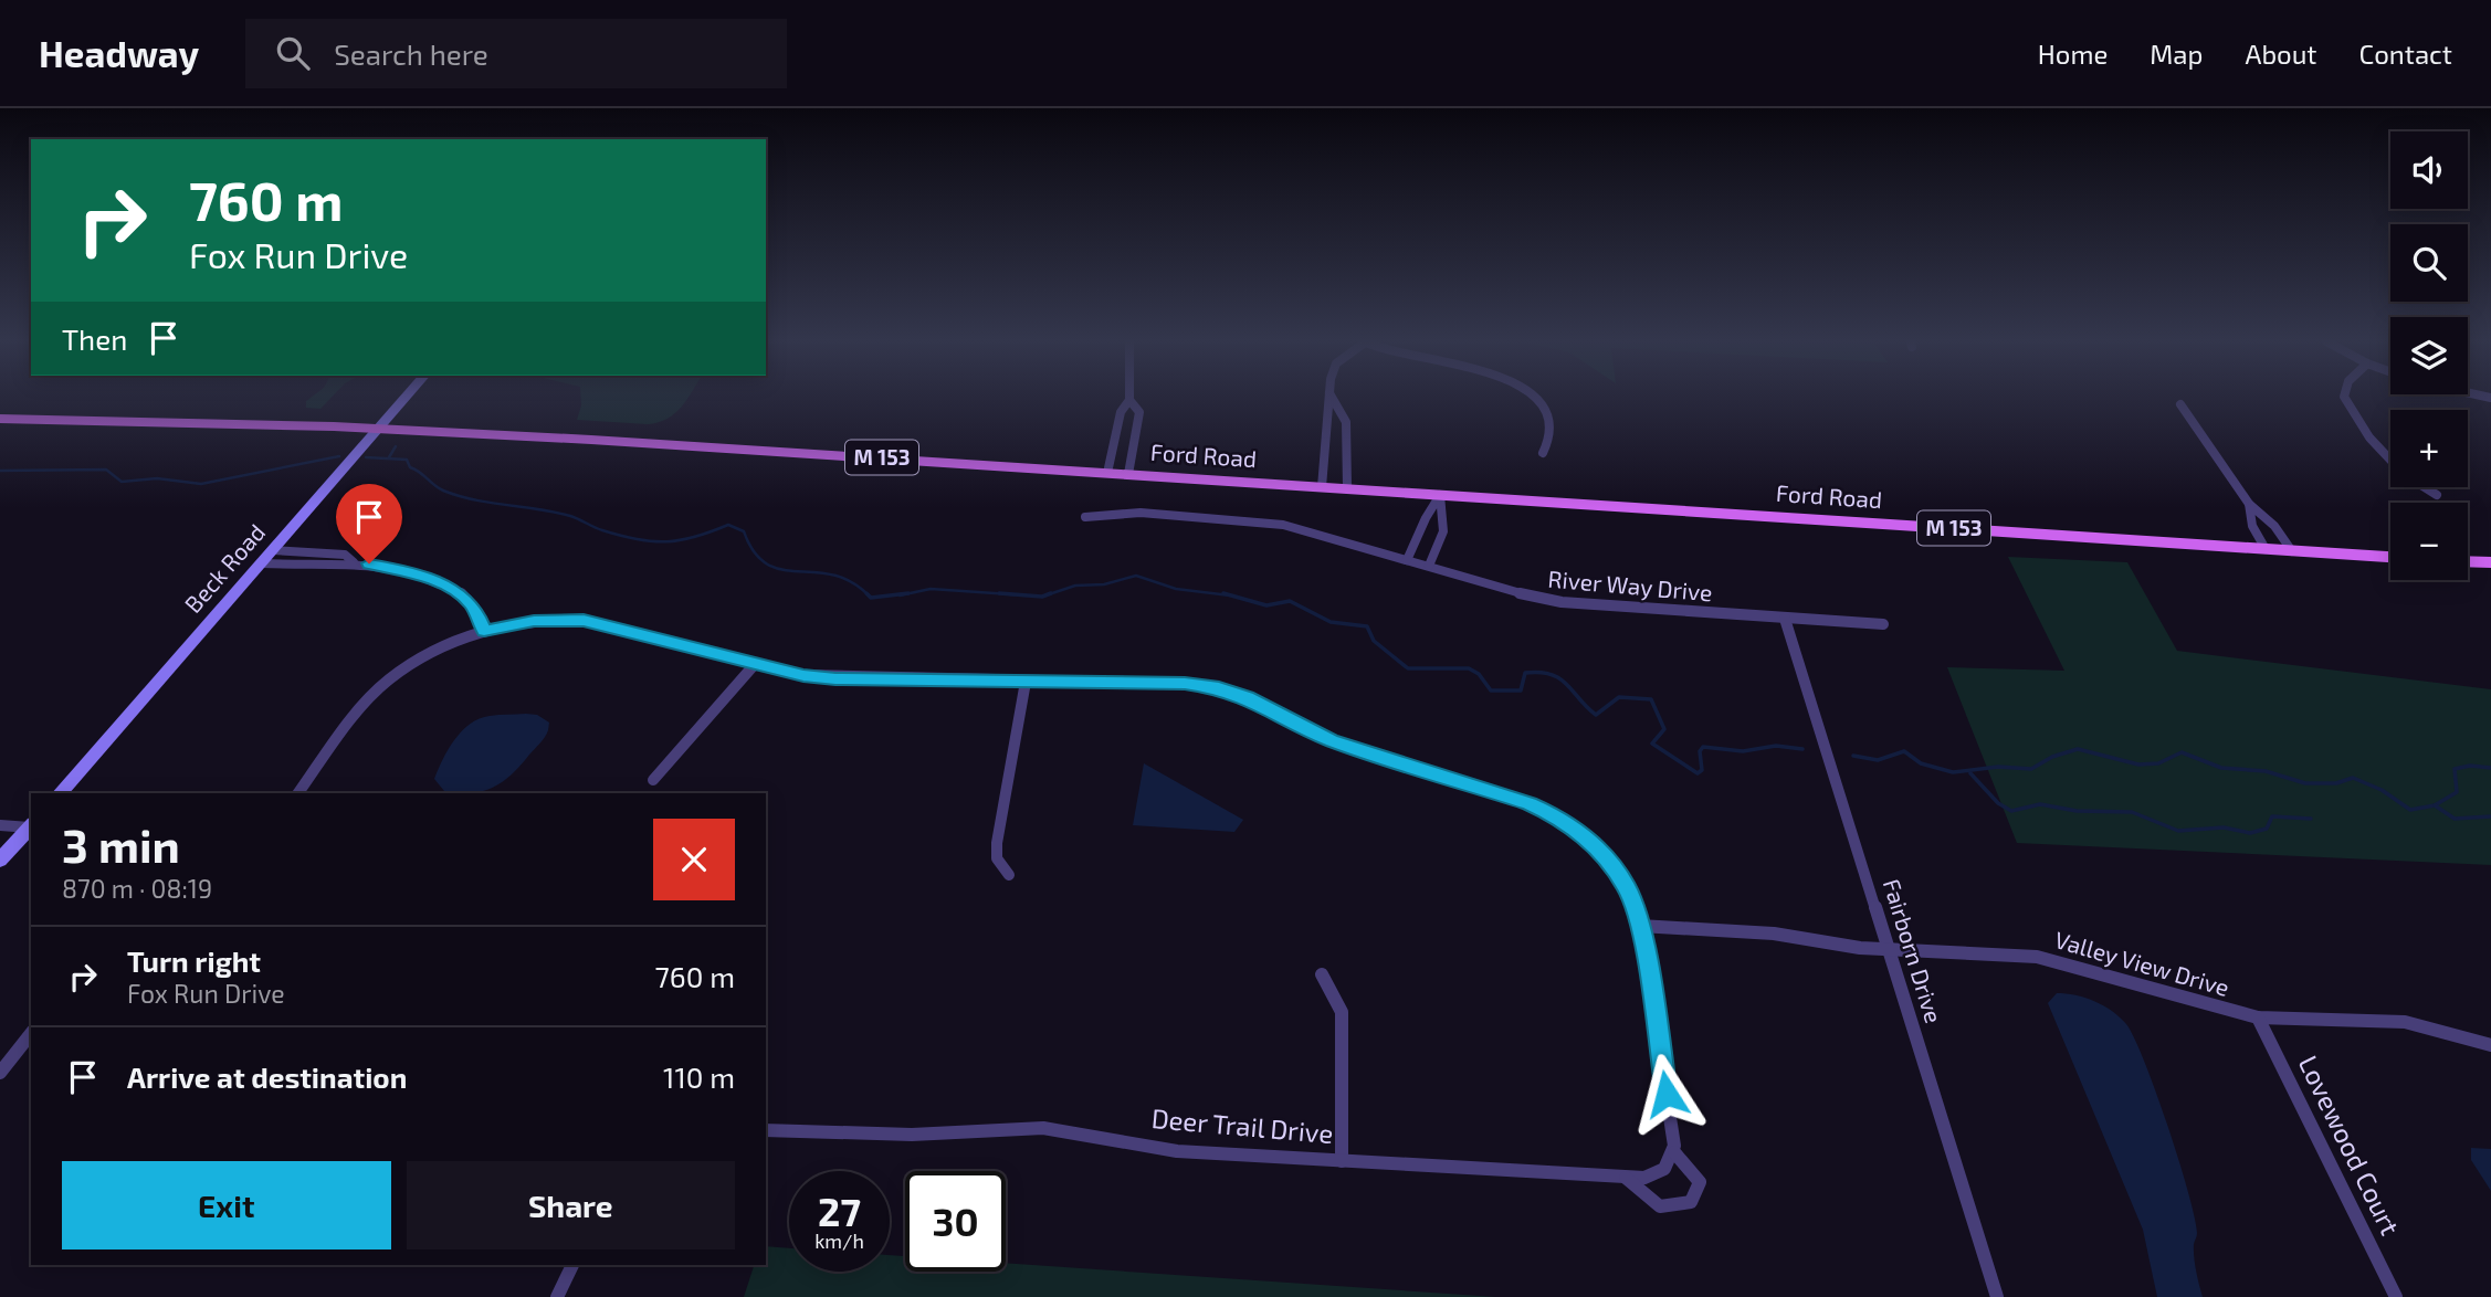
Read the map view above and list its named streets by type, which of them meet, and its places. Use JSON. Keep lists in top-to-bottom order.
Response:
{
  "streets": {
    "main road": ["Ford Road", "M 153", "Beck Road"],
    "street": [
      "River Way Drive",
      "Fairborn Drive",
      "Valley View Drive",
      "Deer Trail Drive",
      "Lovewood Court"
    ]
  },
  "crossings": [
    ["Ford Road", "Beck Road"],
    ["River Way Drive", "Fairborn Drive"],
    ["Fairborn Drive", "Valley View Drive"],
    ["Valley View Drive", "Lovewood Court"]
  ],
  "page": {
    "header": "Headway",
    "search": "Search here",
    "nav": [
      "Home",
      "Map",
      "About",
      "Contact"
    ],
    "map_buttons": ["+", "−"],
    "turn": ["760 m", "Fox Run Drive"],
    "then": "Then",
    "heading": ["3 min", "870 m · 08:19"],
    "list": [
      {
        "name": "Turn right",
        "note": "Fox Run Drive",
        "value": "760 m"
      },
      {
        "name": "Arrive at destination",
        "value": "110 m"
      }
    ],
    "buttons": ["Exit", "Share"],
    "speed": "27 km/h",
    "limit": "30"
  }
}
